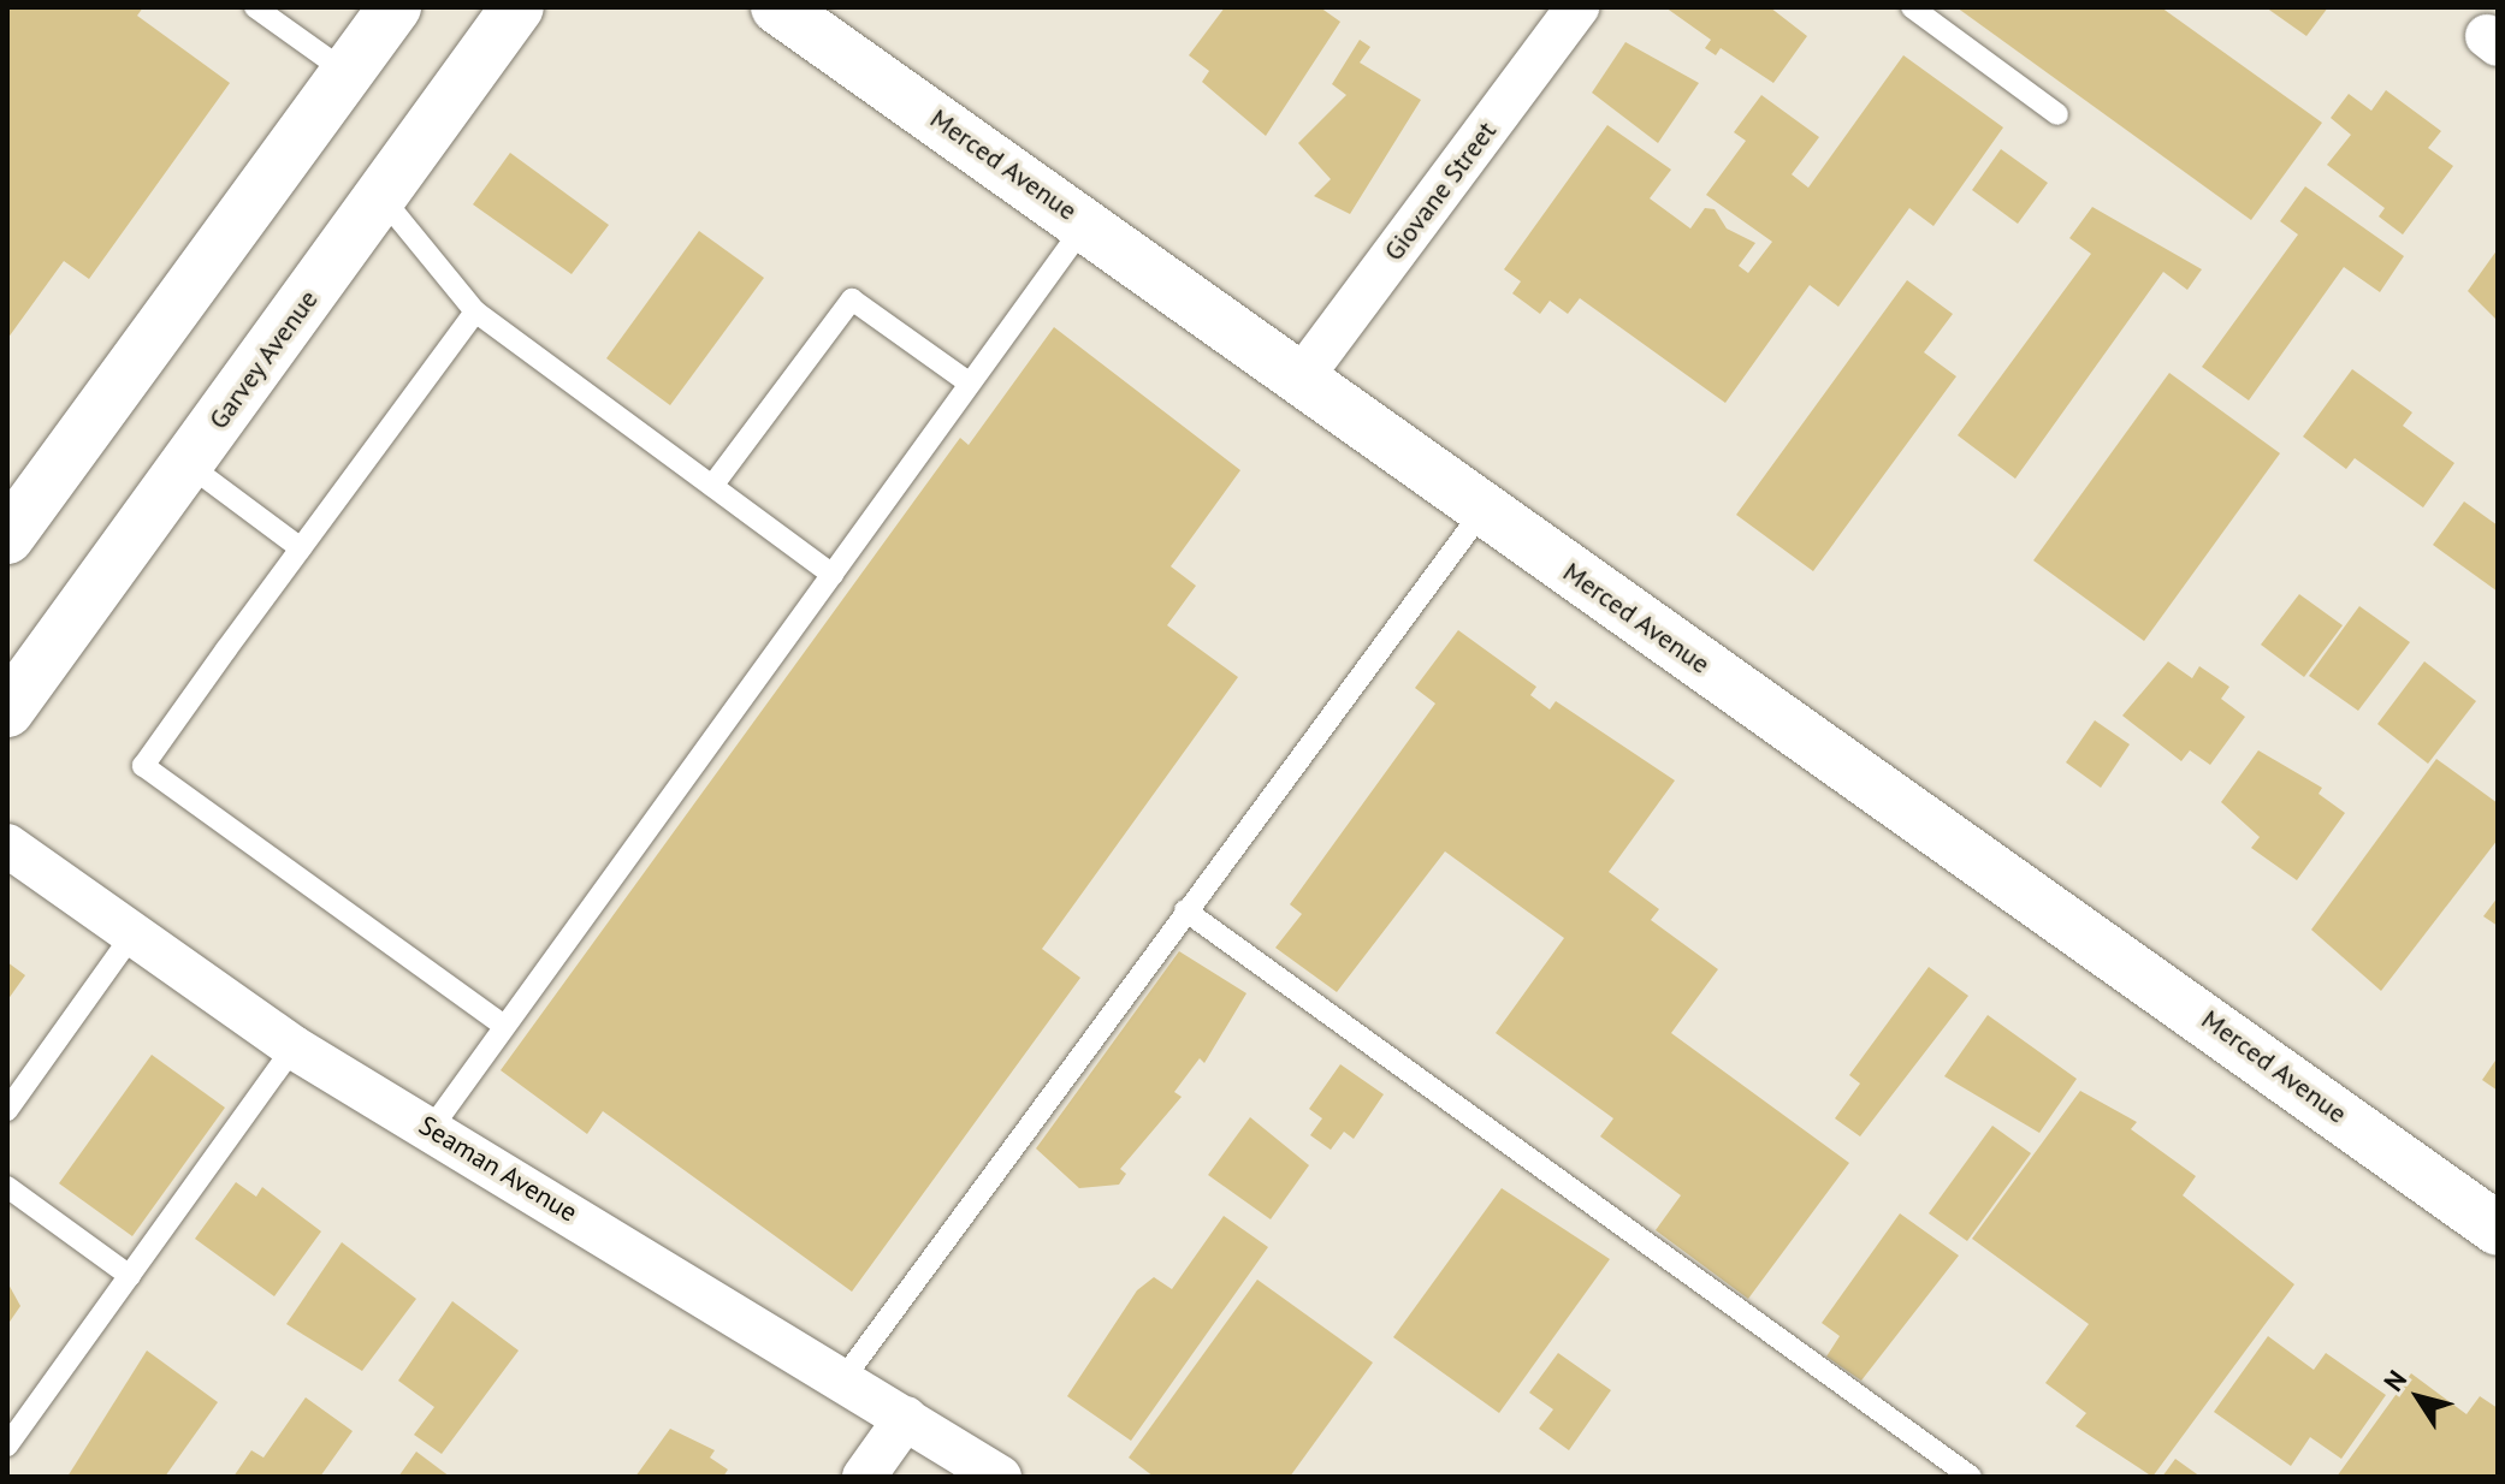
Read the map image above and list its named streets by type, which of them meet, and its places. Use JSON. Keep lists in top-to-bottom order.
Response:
{
  "streets": {
    "street": [
      "Merced Avenue",
      "Giovane Street",
      "Garvey Avenue",
      "Seaman Avenue"
    ]
  },
  "crossings": [
    ["Merced Avenue", "Giovane Street"]
  ],
  "north": "top left"
}
